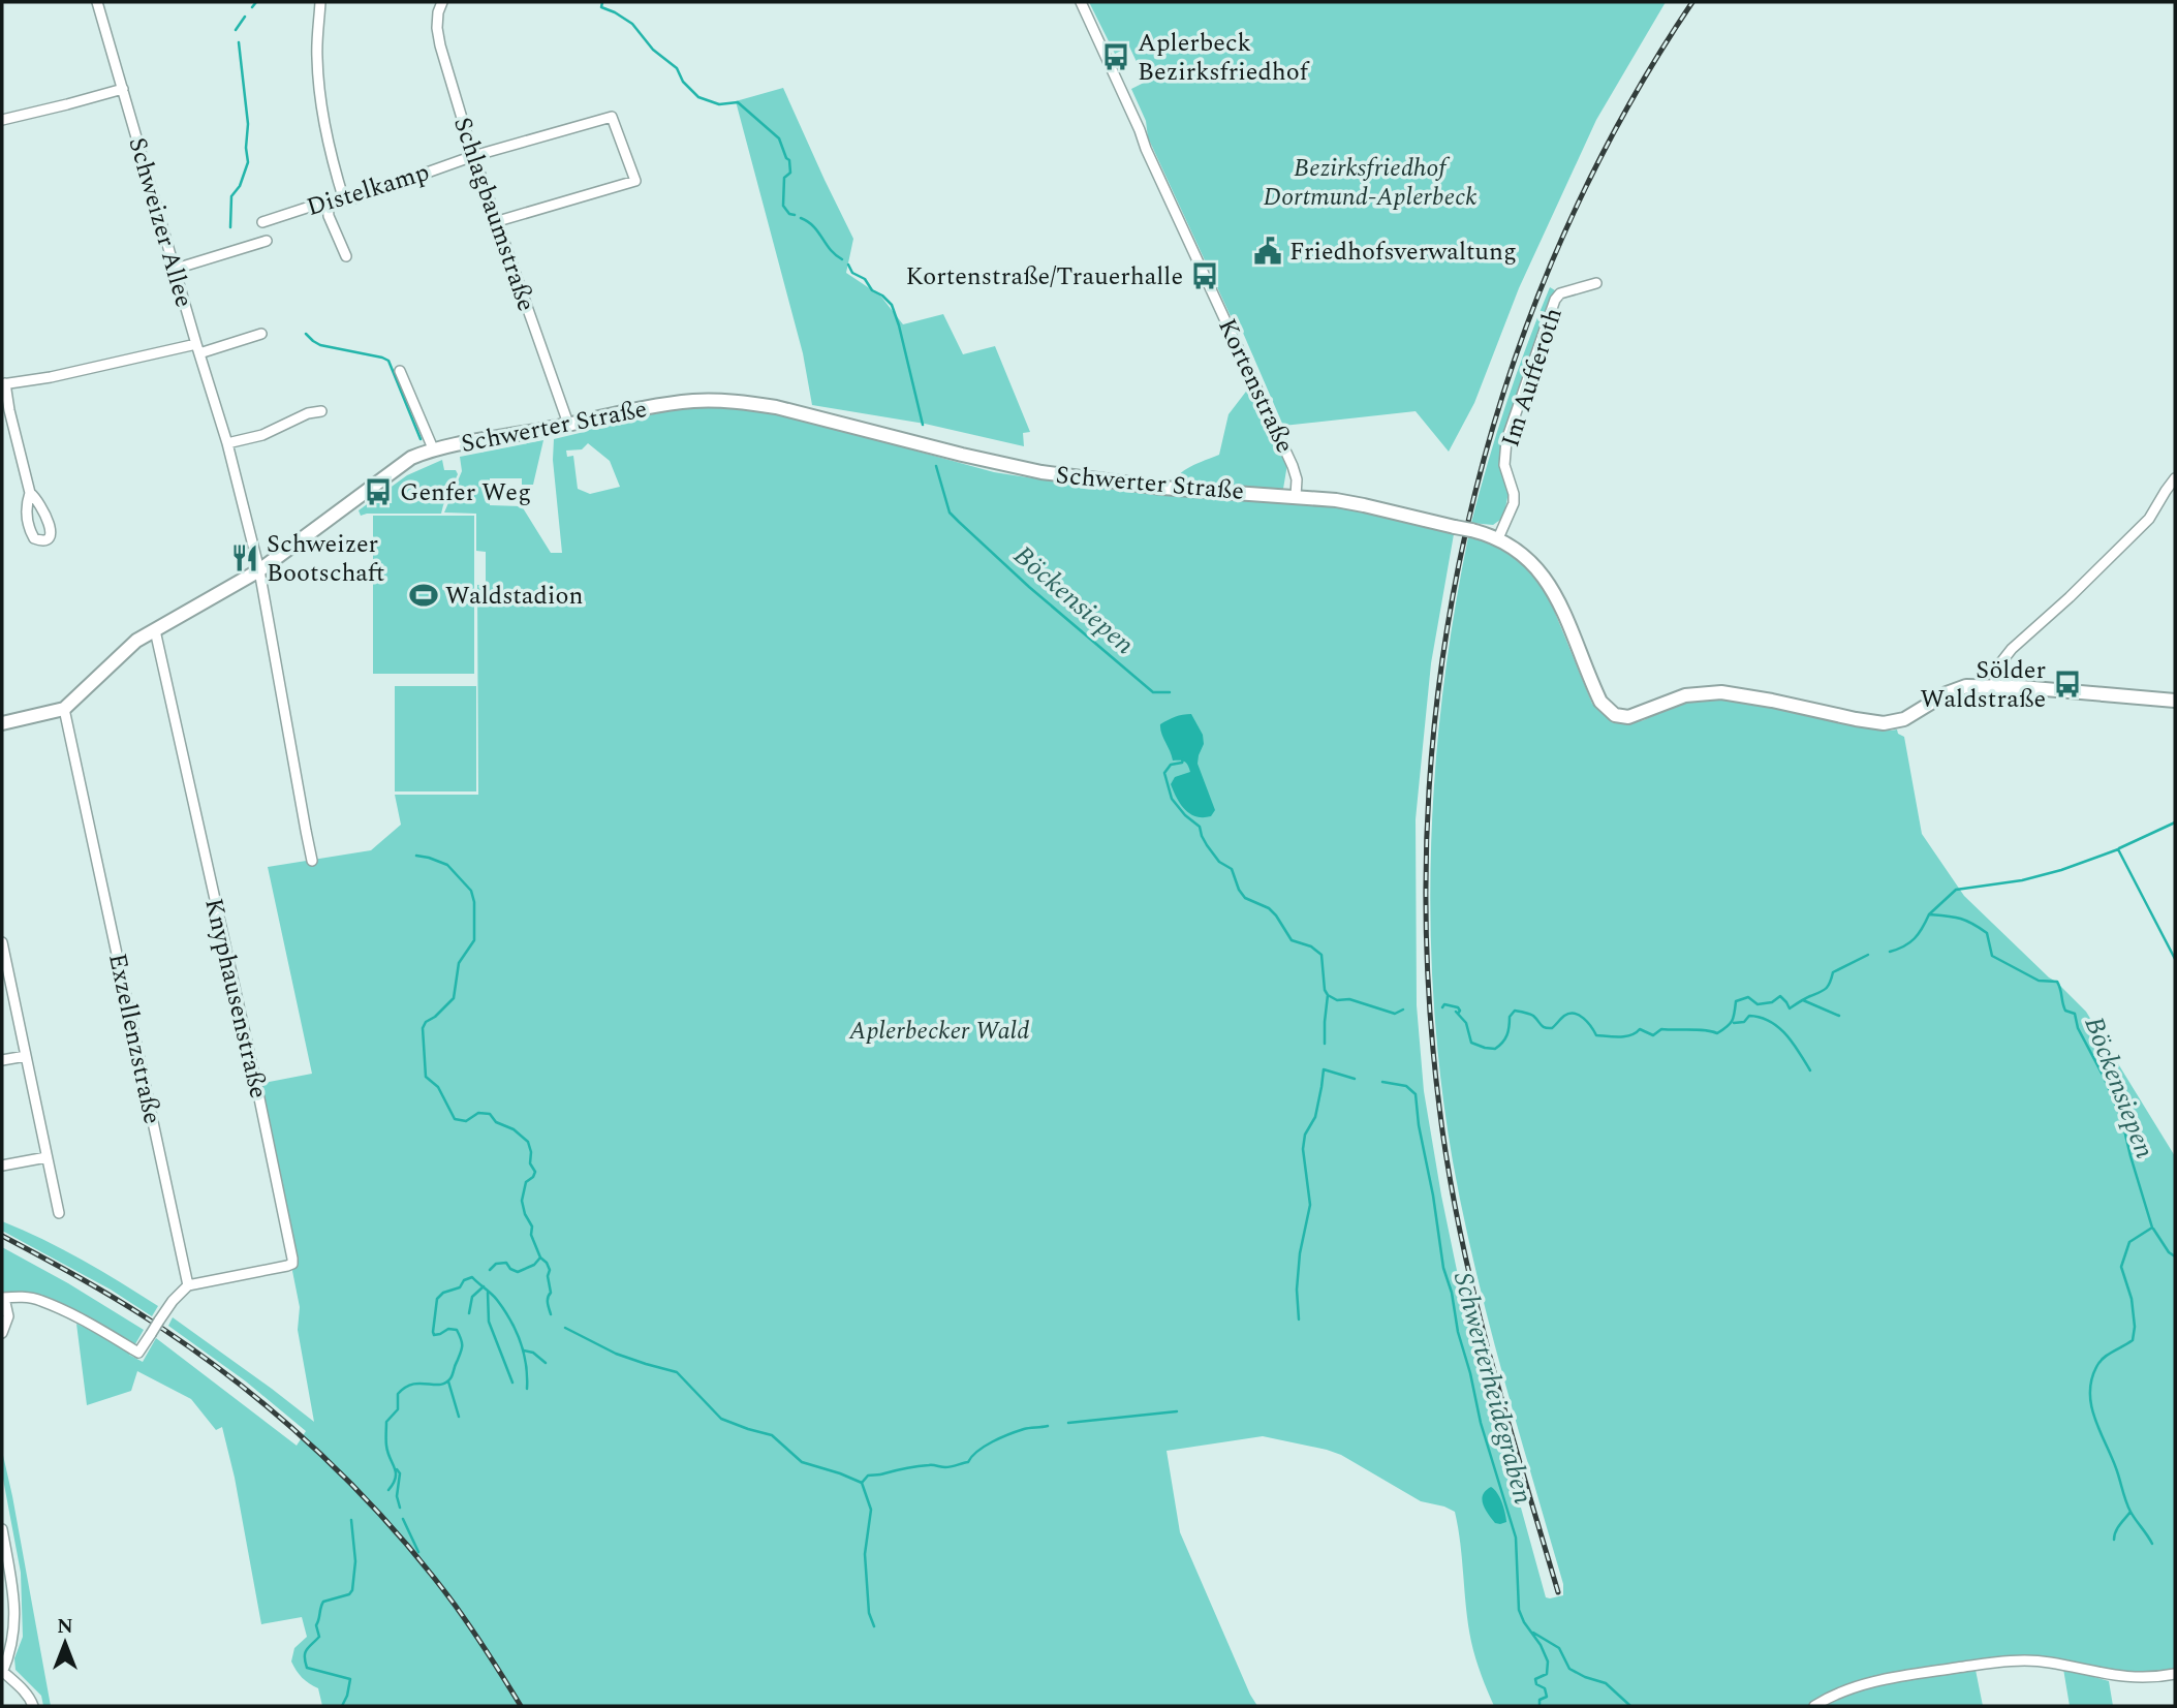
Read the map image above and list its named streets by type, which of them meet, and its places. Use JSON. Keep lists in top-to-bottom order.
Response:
{
  "streets": {
    "street": [
      "Distelkamp",
      "Schlagbaumstraße",
      "Schweizer Allee",
      "Im Aufferoth",
      "Kortenstraße",
      "Schwerter Straße",
      "Knyphausenstraße",
      "Exzellenzstraße"
    ]
  },
  "crossings": [
    ["Distelkamp", "Schlagbaumstraße"],
    ["Schlagbaumstraße", "Schwerter Straße"],
    ["Schweizer Allee", "Schwerter Straße"],
    ["Im Aufferoth", "Schwerter Straße"],
    ["Kortenstraße", "Schwerter Straße"],
    ["Schwerter Straße", "Knyphausenstraße"],
    ["Schwerter Straße", "Exzellenzstraße"],
    ["Knyphausenstraße", "Exzellenzstraße"]
  ],
  "water": ["Böckensiepen", "Schwerterheidegraben"],
  "parks": ["Bezirksfriedhof Dortmund-Aplerbeck", "Aplerbecker Wald"],
  "places": {
    "bus stop": [
      "Aplerbeck Bezirksfriedhof",
      "Kortenstraße/Trauerhalle",
      "Genfer Weg",
      "Sölder Waldstraße"
    ],
    "public building": ["Friedhofsverwaltung"],
    "restaurant": ["Schweizer Bootschaft"],
    "sports": ["Waldstadion"]
  },
  "north": "top"
}
